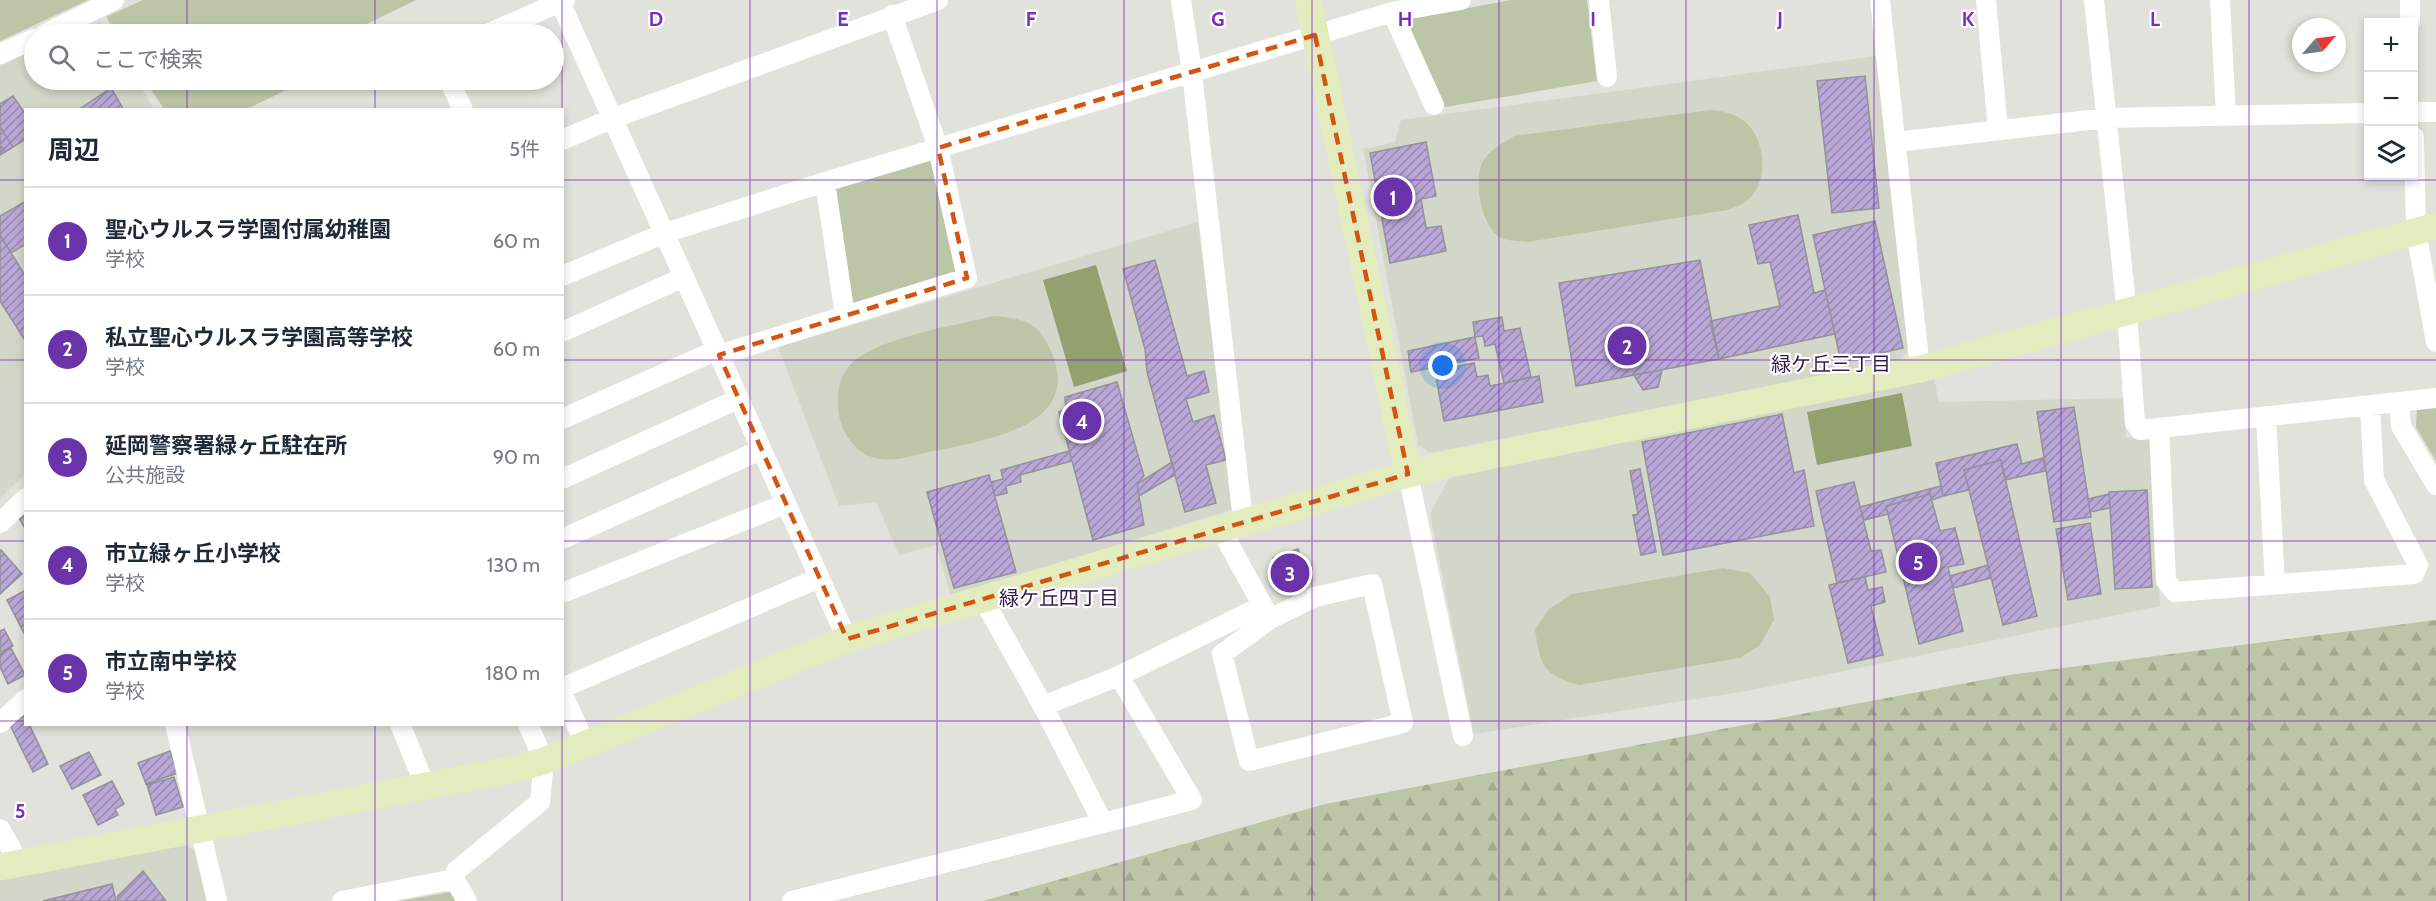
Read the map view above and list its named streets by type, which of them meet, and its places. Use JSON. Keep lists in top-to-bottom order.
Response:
{
  "districts": ["緑ケ丘三丁目", "緑ケ丘四丁目"],
  "north": "top right",
  "page": {
    "map_buttons": ["+", "−"],
    "search": "ここで検索",
    "heading": ["周辺", "5件"],
    "pins": [
      "1",
      "2",
      "4",
      "5",
      "3"
    ],
    "list": [
      {
        "mark": "1",
        "name": "聖心ウルスラ学園付属幼稚園",
        "note": "学校",
        "value": "60 m"
      },
      {
        "mark": "2",
        "name": "私立聖心ウルスラ学園高等学校",
        "note": "学校",
        "value": "60 m"
      },
      {
        "mark": "3",
        "name": "延岡警察署緑ヶ丘駐在所",
        "note": "公共施設",
        "value": "90 m"
      },
      {
        "mark": "4",
        "name": "市立緑ヶ丘小学校",
        "note": "学校",
        "value": "130 m"
      },
      {
        "mark": "5",
        "name": "市立南中学校",
        "note": "学校",
        "value": "180 m"
      }
    ]
  },
  "grid": {
    "columns": [
      "D",
      "E",
      "F",
      "G",
      "H",
      "I",
      "J",
      "K",
      "L"
    ],
    "rows": ["5"]
  }
}
